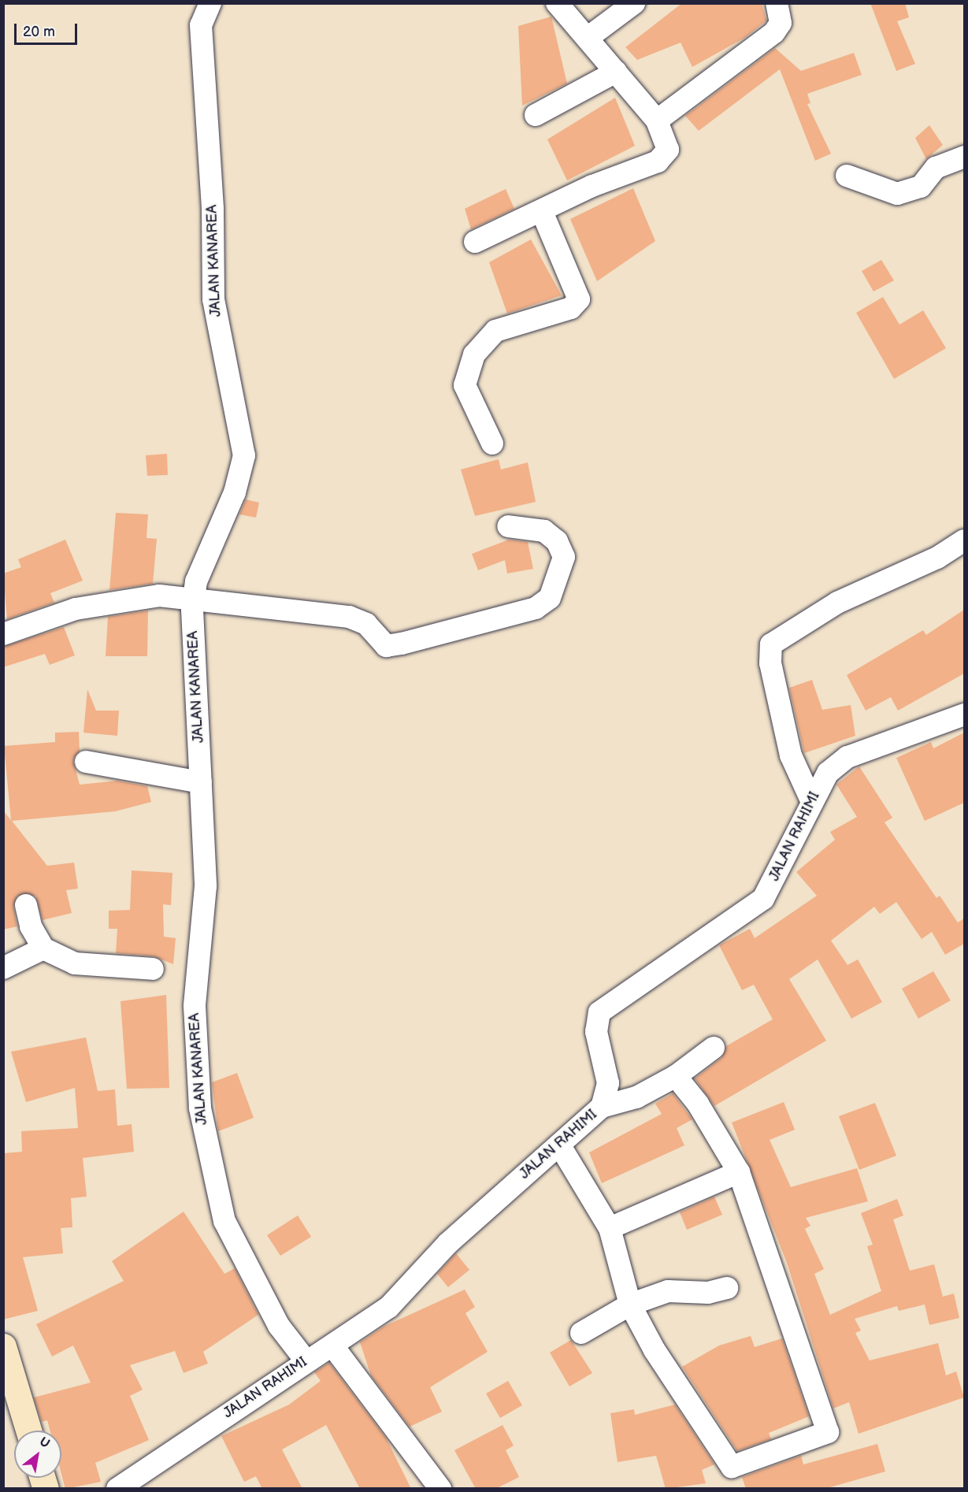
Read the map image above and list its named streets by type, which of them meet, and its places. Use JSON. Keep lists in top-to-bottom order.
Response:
{
  "streets": {
    "street": ["JALAN KANAREA", "JALAN RAHIMI"]
  },
  "crossings": [
    ["JALAN KANAREA", "JALAN RAHIMI"]
  ],
  "scale_bar": "20 m",
  "north": "top right"
}
